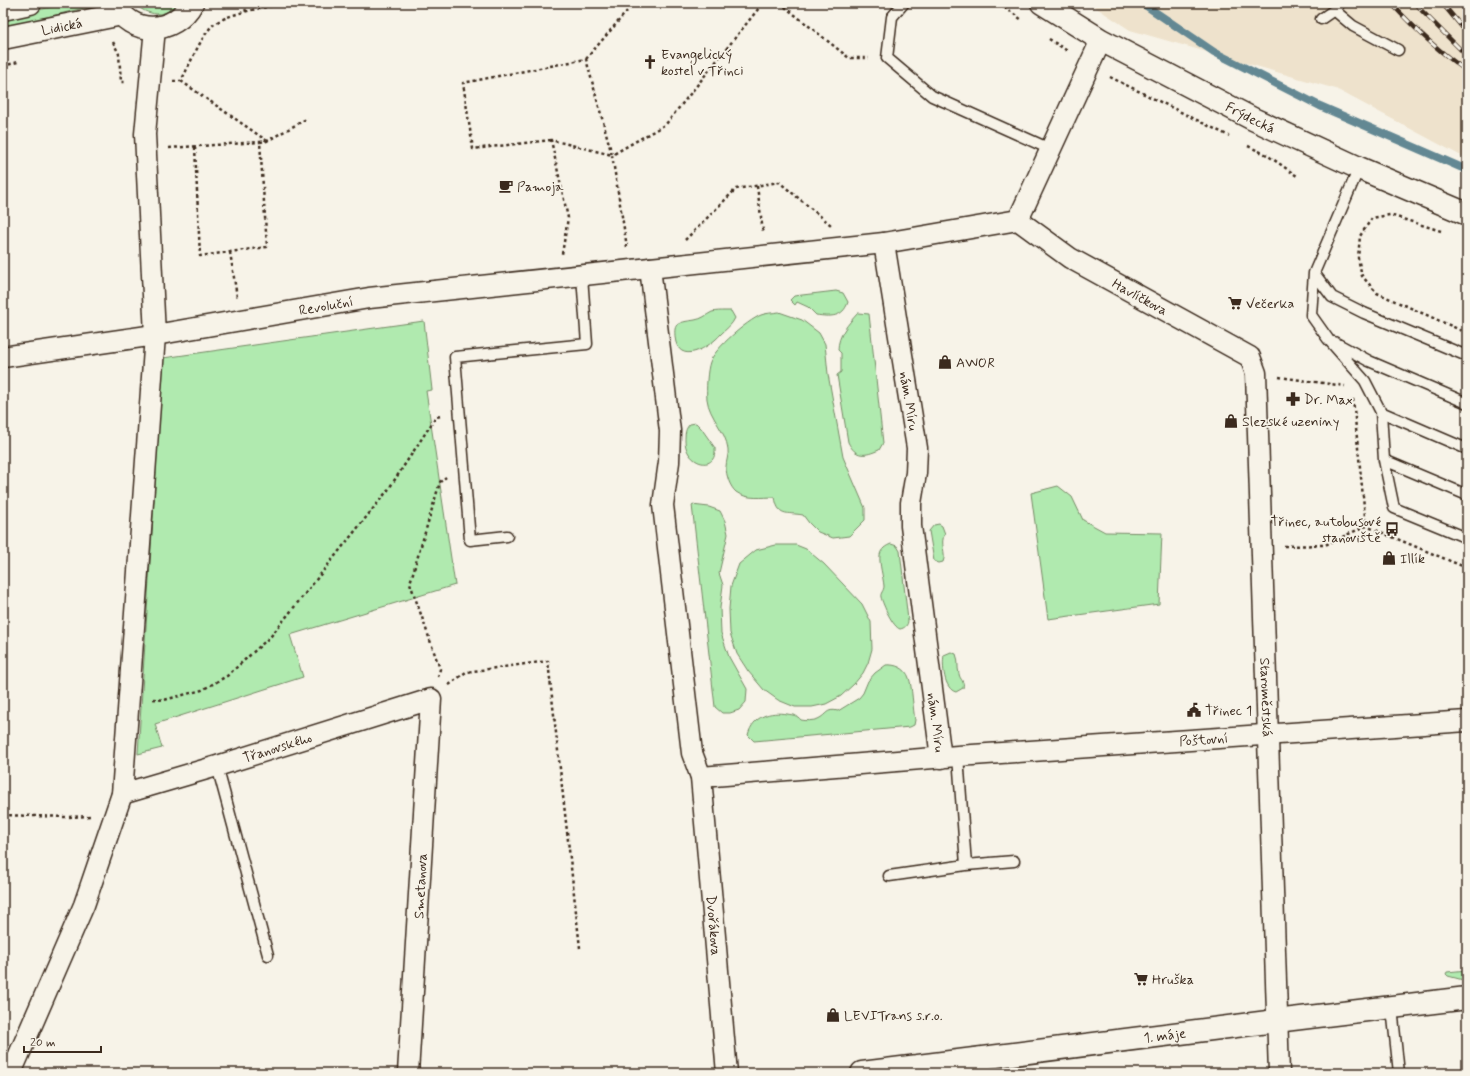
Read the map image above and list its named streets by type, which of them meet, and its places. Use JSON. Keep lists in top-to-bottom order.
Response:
{
  "streets": {
    "main road": ["Lidická", "Frýdecká", "1. máje"],
    "street": [
      "Havlíčkova",
      "Revoluční",
      "nám. Míru",
      "Staroměstská",
      "Poštovní",
      "Třanovského",
      "Smetanova",
      "Dvořákova"
    ]
  },
  "crossings": [
    ["Havlíčkova", "Staroměstská"],
    ["nám. Míru", "Poštovní"],
    ["nám. Míru", "Dvořákova"],
    ["Staroměstská", "Poštovní"],
    ["Staroměstská", "1. máje"],
    ["Třanovského", "Smetanova"]
  ],
  "places": {
    "church": ["Evangelický kostel v Třinci"],
    "cafe": ["Pamoja"],
    "supermarket": ["Večerka", "Hruška"],
    "shop": [
      "AWOR",
      "Slezské uzeniny",
      "Illík",
      "LEVITrans s.r.o."
    ],
    "pharmacy": ["Dr. Max"],
    "bus stop": ["Třinec, autobusové stanoviště"],
    "public building": ["Třinec 1"]
  },
  "scale_bar": "20 m"
}
